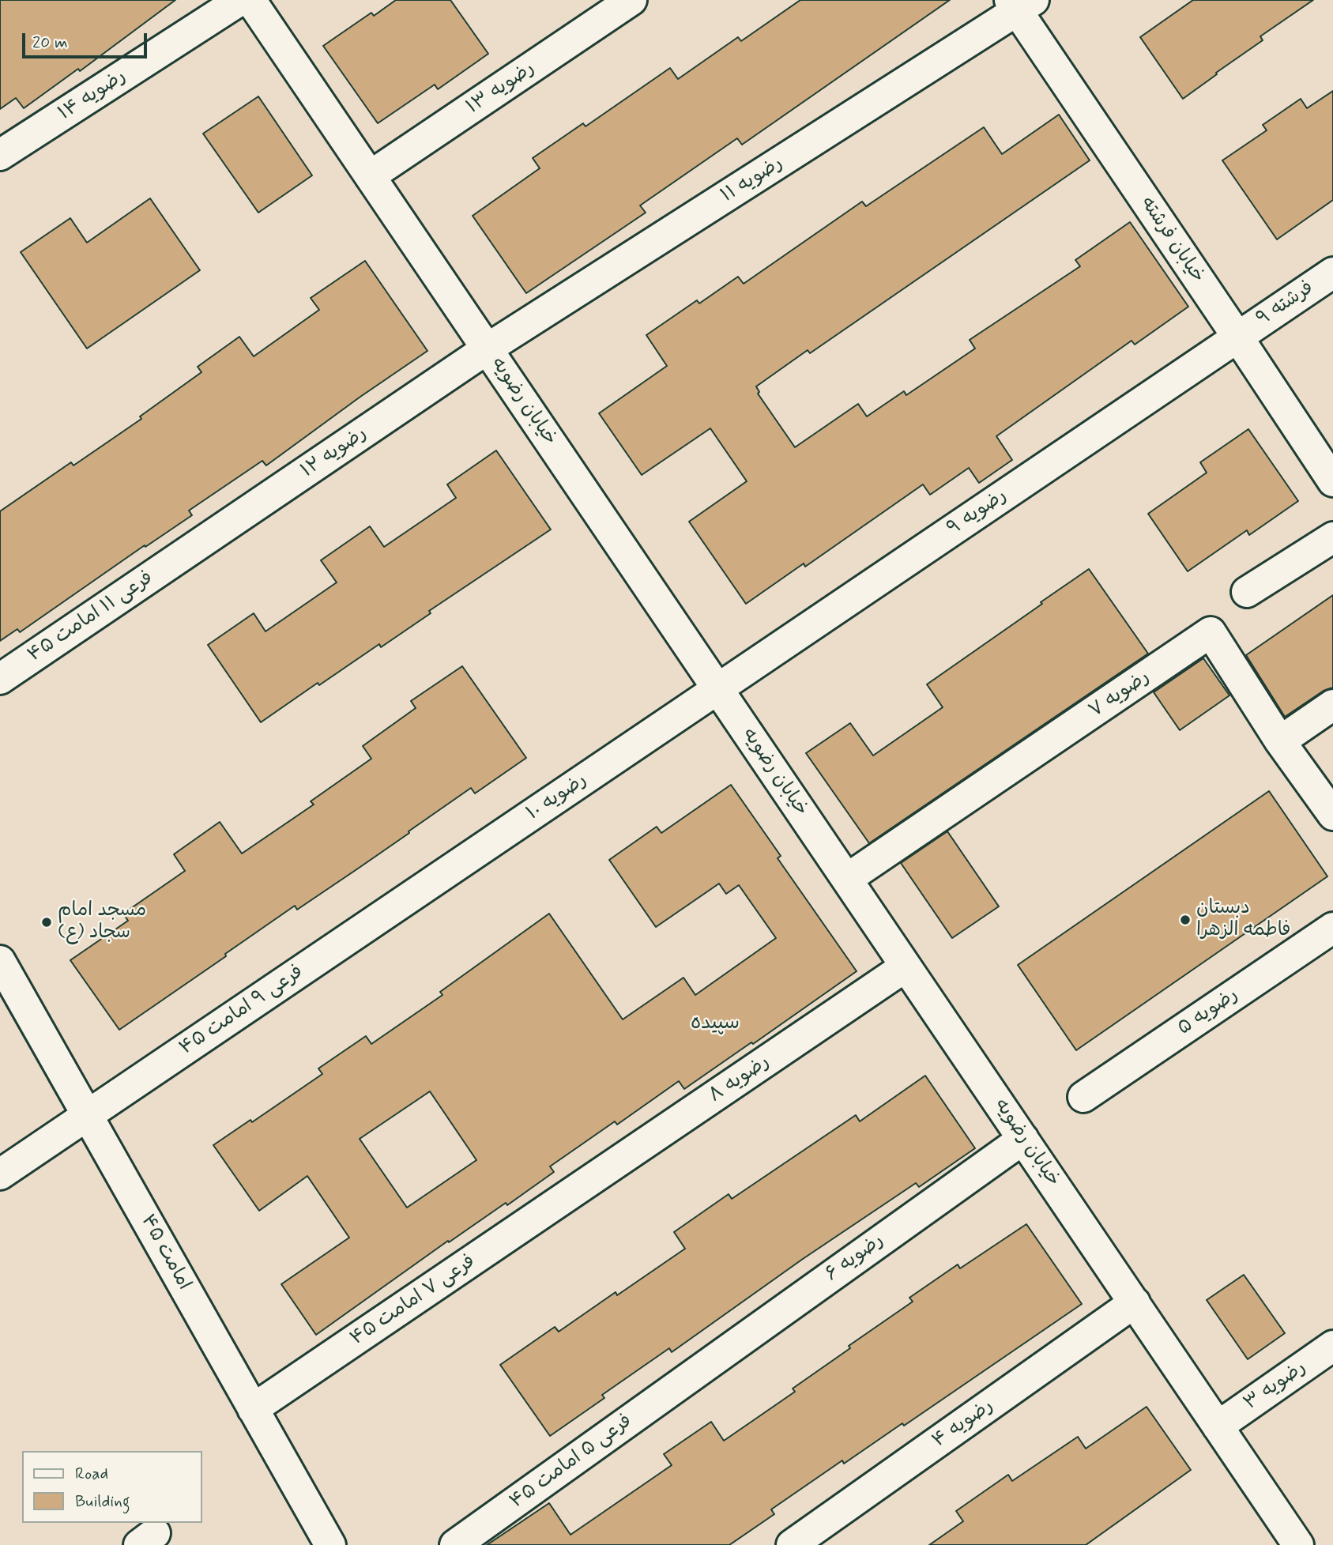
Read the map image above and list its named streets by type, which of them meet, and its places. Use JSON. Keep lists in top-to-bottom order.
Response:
{
  "streets": {
    "street": [
      "رضویه ۱۳",
      "رضویه ۱۴",
      "رضویه ۱۱",
      "خیابان فرشته",
      "فرشته ۹",
      "خیابان رضویه",
      "رضویه ۱۲",
      "رضویه ۹",
      "فرعی ۱۱ امامت ۴۵",
      "رضویه ۷",
      "رضویه ۱۰",
      "فرعی ۹ امامت ۴۵",
      "رضویه ۵",
      "رضویه ۸",
      "امامت ۴۵",
      "رضویه ۶",
      "فرعی ۷ امامت ۴۵",
      "رضویه ۳",
      "رضویه ۴",
      "فرعی ۵ امامت ۴۵"
    ]
  },
  "crossings": [
    ["رضویه ۱۳", "خیابان رضویه"],
    ["رضویه ۱۱", "خیابان فرشته"],
    ["رضویه ۱۱", "خیابان رضویه"],
    ["رضویه ۱۱", "رضویه ۱۲"],
    ["خیابان فرشته", "فرشته ۹"],
    ["خیابان فرشته", "رضویه ۹"],
    ["فرشته ۹", "رضویه ۹"],
    ["خیابان رضویه", "رضویه ۱۲"],
    ["خیابان رضویه", "رضویه ۹"],
    ["خیابان رضویه", "رضویه ۷"],
    ["خیابان رضویه", "رضویه ۱۰"],
    ["خیابان رضویه", "رضویه ۸"],
    ["خیابان رضویه", "رضویه ۶"],
    ["خیابان رضویه", "رضویه ۳"],
    ["خیابان رضویه", "رضویه ۴"],
    ["رضویه ۱۲", "فرعی ۱۱ امامت ۴۵"],
    ["رضویه ۹", "رضویه ۱۰"],
    ["رضویه ۱۰", "فرعی ۹ امامت ۴۵"],
    ["فرعی ۹ امامت ۴۵", "امامت ۴۵"],
    ["رضویه ۸", "فرعی ۷ امامت ۴۵"],
    ["امامت ۴۵", "فرعی ۷ امامت ۴۵"],
    ["رضویه ۶", "فرعی ۵ امامت ۴۵"]
  ],
  "districts": ["سپیده"],
  "places": ["دبستان فاطمه الزهرا", "مسجد امام سجاد (ع)"],
  "legend": ["Road", "Building"],
  "scale_bar": "20 m"
}
